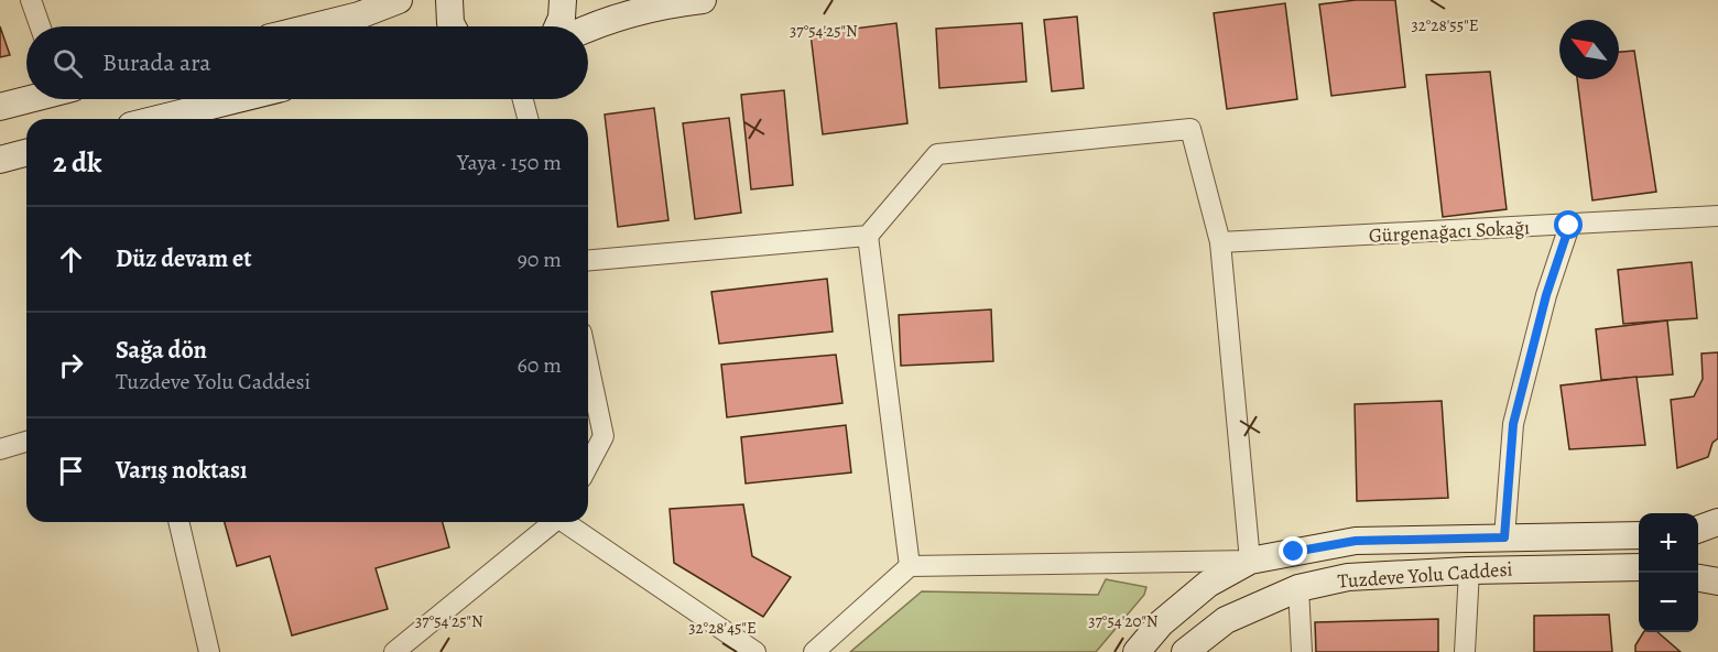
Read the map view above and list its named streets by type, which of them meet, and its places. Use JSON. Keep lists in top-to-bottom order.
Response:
{
  "streets": {
    "main road": ["Tuzdeve Yolu Caddesi"],
    "street": ["Gürgenağacı Sokağı"]
  },
  "north": "top left",
  "page": {
    "search": "Burada ara",
    "heading": ["2 dk", "Yaya · 150 m"],
    "list": [
      ["Düz devam et", "90 m"],
      ["Sağa dön", "Tuzdeve Yolu Caddesi", "60 m"],
      "Varış noktası"
    ],
    "map_buttons": ["+", "−"]
  },
  "coordinates": [
    "32°28'55\"E",
    "37°54'25\"N",
    "37°54'20\"N",
    "32°28'45\"E"
  ]
}
